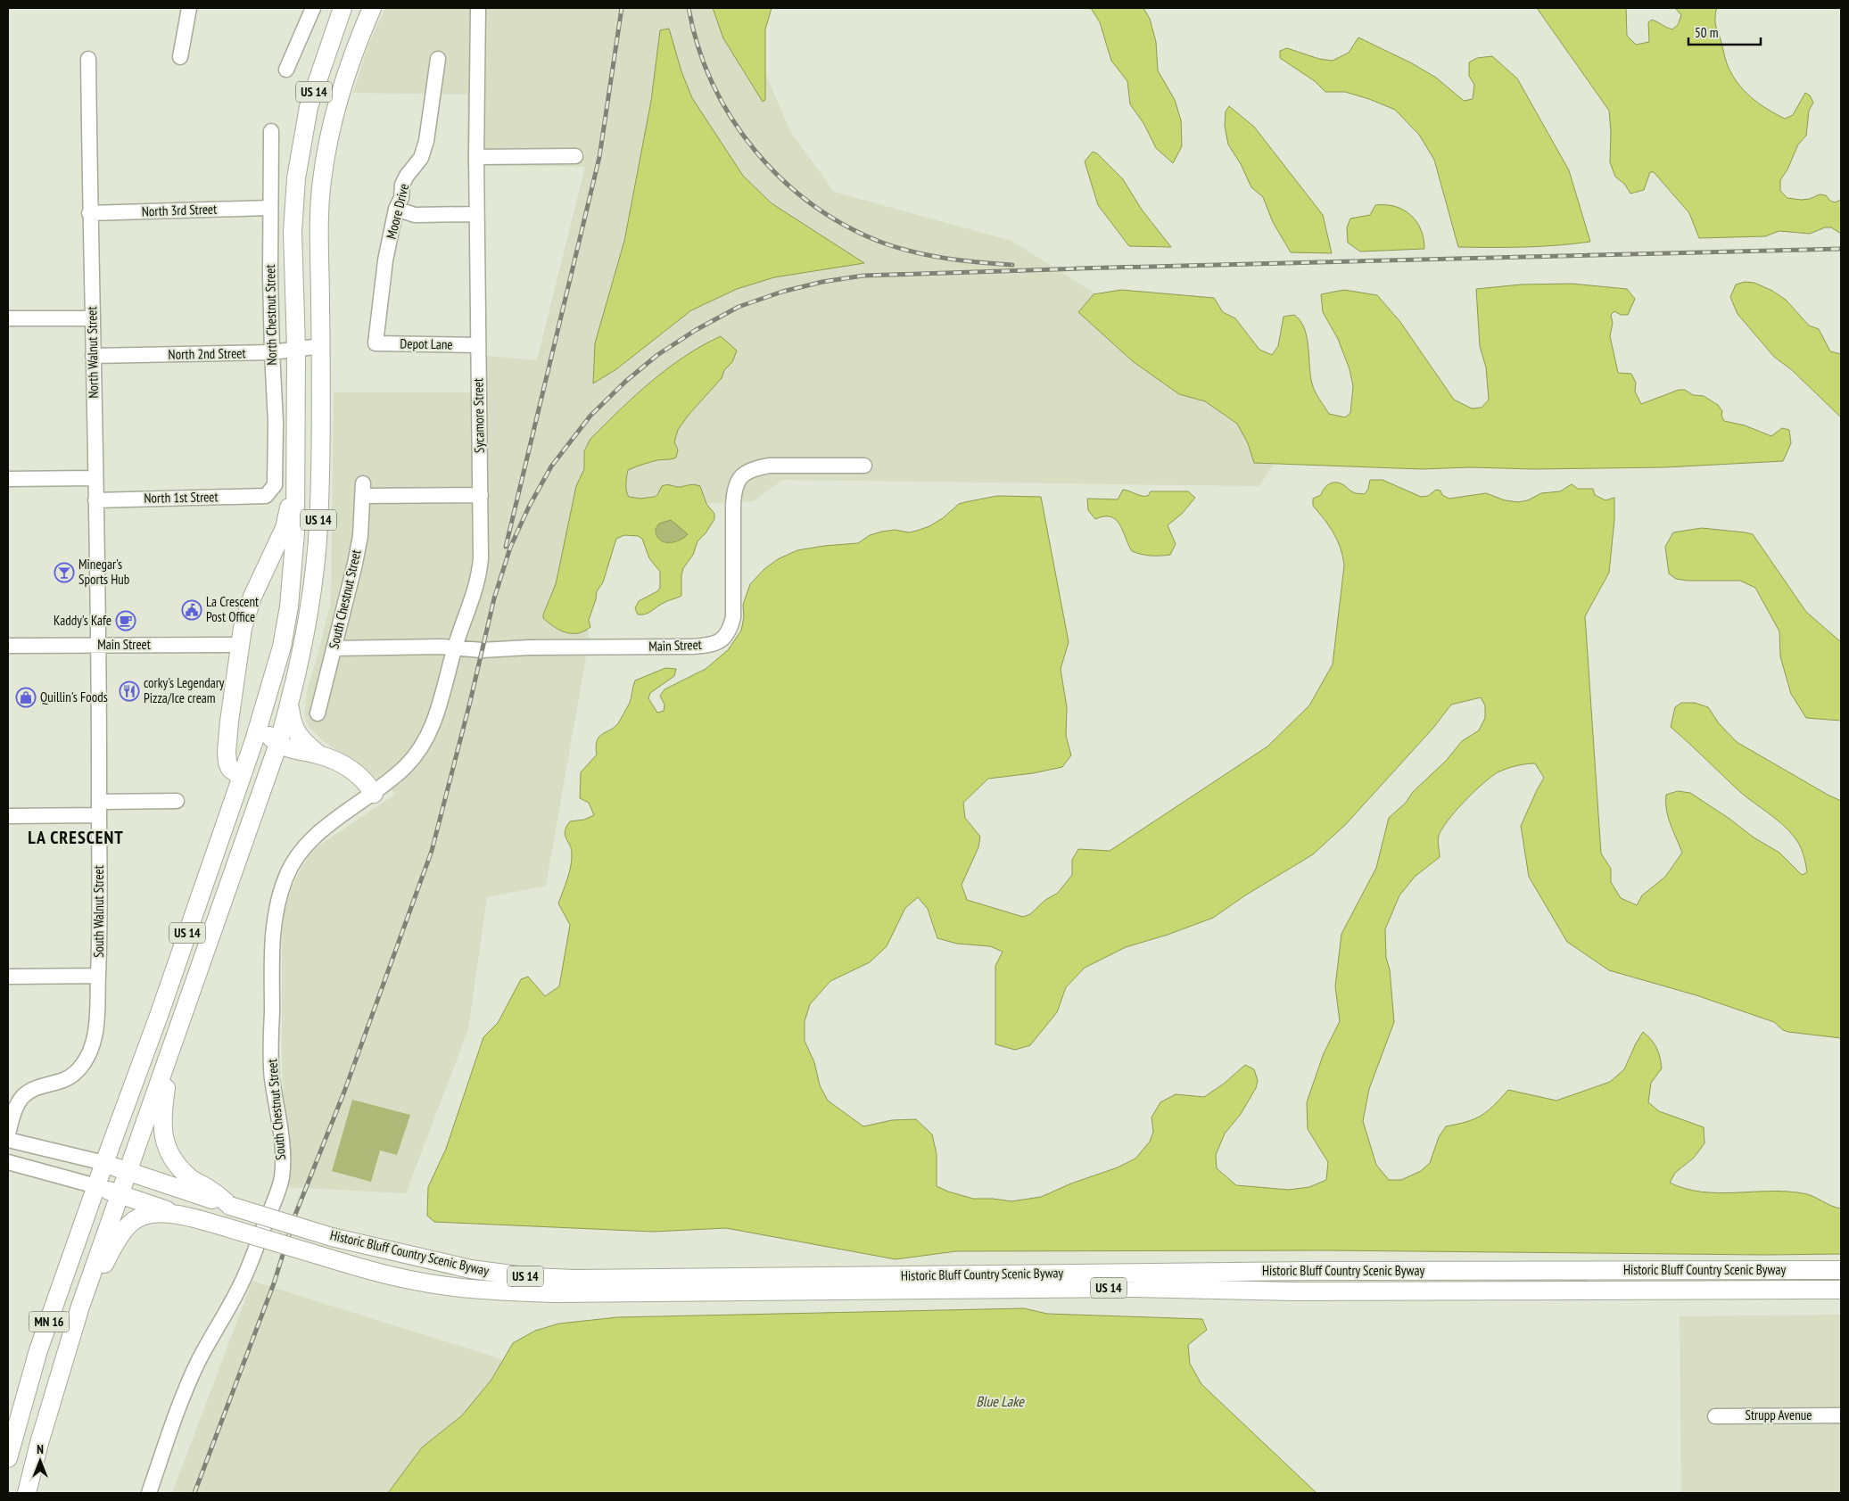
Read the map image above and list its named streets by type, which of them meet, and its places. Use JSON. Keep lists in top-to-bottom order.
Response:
{
  "streets": {
    "main road": ["US 14", "Historic Bluff Country Scenic Byway", "MN 16"],
    "street": [
      "North 3rd Street",
      "Moore Drive",
      "North Chestnut Street",
      "Depot Lane",
      "North Walnut Street",
      "North 2nd Street",
      "Sycamore Street",
      "North 1st Street",
      "South Chestnut Street",
      "Main Street",
      "South Walnut Street",
      "Strupp Avenue"
    ]
  },
  "crossings": [
    ["US 14", "North 2nd Street"],
    ["US 14", "Historic Bluff Country Scenic Byway"],
    ["US 14", "MN 16"],
    ["North 3rd Street", "North Chestnut Street"],
    ["North 3rd Street", "North Walnut Street"],
    ["Moore Drive", "Depot Lane"],
    ["North Chestnut Street", "North 2nd Street"],
    ["North Chestnut Street", "North 1st Street"],
    ["Depot Lane", "Sycamore Street"],
    ["North Walnut Street", "North 2nd Street"],
    ["North Walnut Street", "North 1st Street"],
    ["North Walnut Street", "Main Street"],
    ["North Walnut Street", "South Walnut Street"],
    ["Sycamore Street", "South Chestnut Street"],
    ["Sycamore Street", "Main Street"],
    ["South Chestnut Street", "Main Street"],
    ["Main Street", "South Walnut Street"],
    ["Historic Bluff Country Scenic Byway", "MN 16"]
  ],
  "districts": ["LA CRESCENT"],
  "water": ["Blue Lake"],
  "places": {
    "bar": ["Minegar's Sports Hub"],
    "public building": ["La Crescent Post Office"],
    "cafe": ["Kaddy's Kafe"],
    "restaurant": ["corky's Legendary Pizza/Ice cream"],
    "shop": ["Quillin's Foods"]
  },
  "scale_bar": "50 m",
  "north": "top"
}
